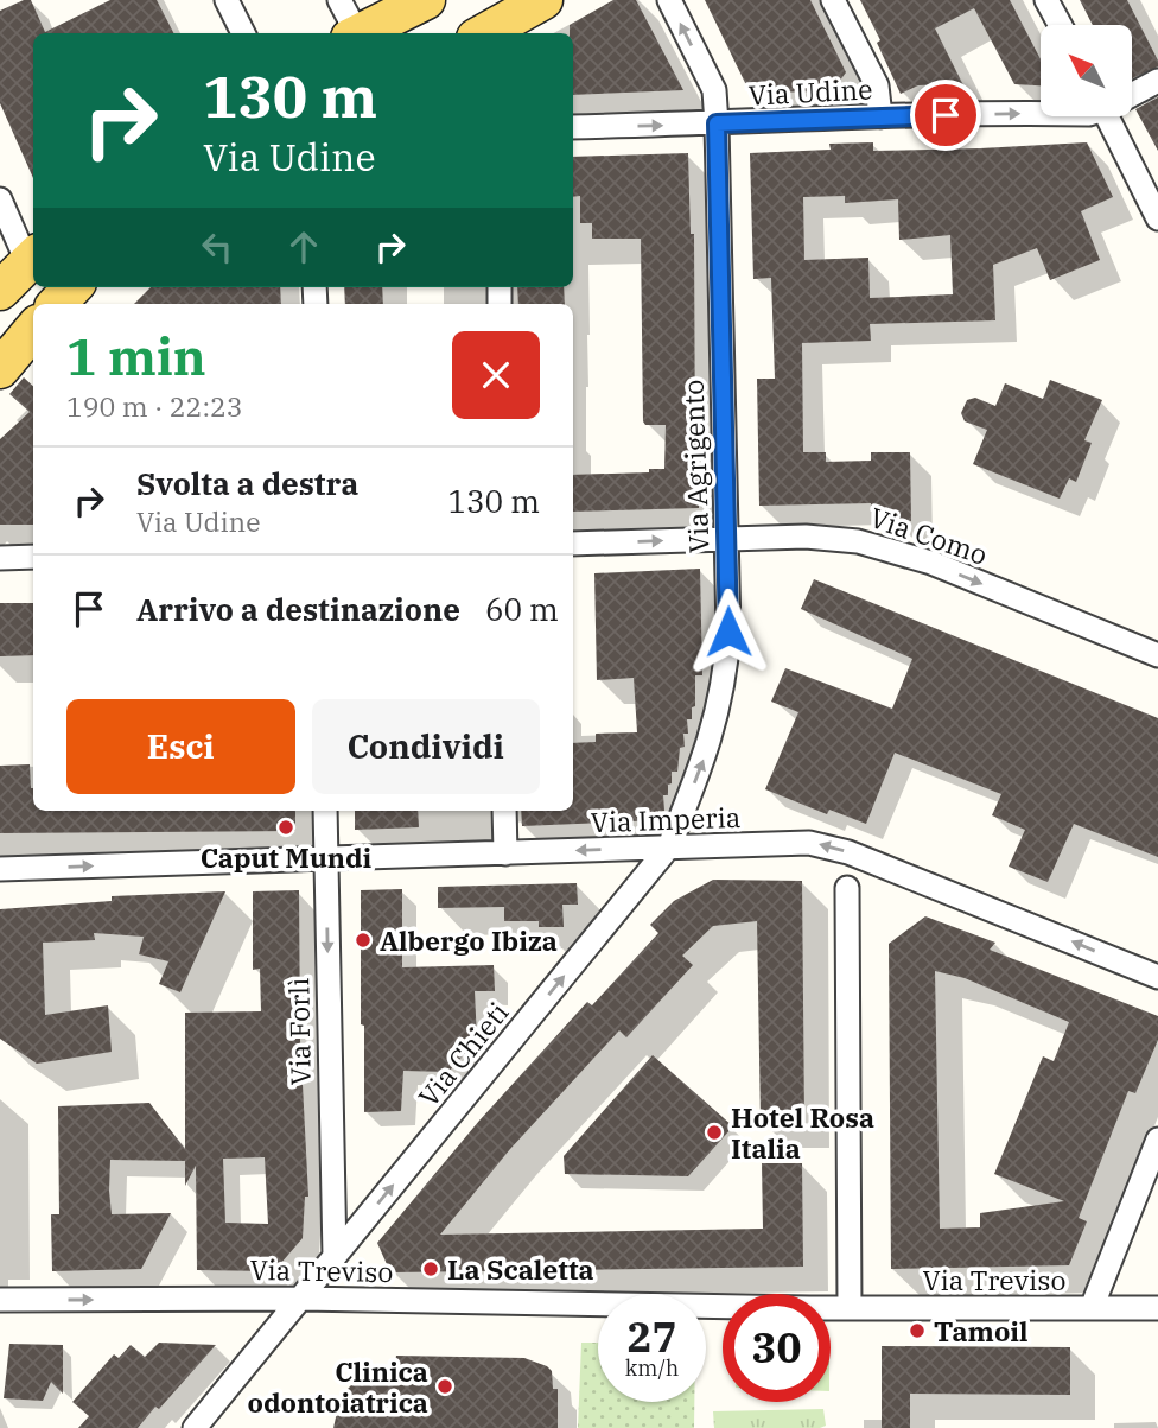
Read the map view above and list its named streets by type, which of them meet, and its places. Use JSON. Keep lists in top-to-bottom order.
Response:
{
  "streets": {
    "street": [
      "Via Udine",
      "Via Agrigento",
      "Via Como",
      "Via Imperia",
      "Via Forlì",
      "Via Chieti",
      "Via Treviso"
    ]
  },
  "crossings": [
    ["Via Udine", "Via Agrigento"],
    ["Via Agrigento", "Via Como"],
    ["Via Agrigento", "Via Imperia"],
    ["Via Agrigento", "Via Chieti"],
    ["Via Imperia", "Via Forlì"],
    ["Via Imperia", "Via Chieti"],
    ["Via Forlì", "Via Chieti"],
    ["Via Chieti", "Via Treviso"]
  ],
  "one_way": [
    "Via Udine",
    "Via Como",
    "Via Forlì",
    "Via Chieti"
  ],
  "places": [
    "Caput Mundi",
    "Albergo Ibiza",
    "Hotel Rosa Italia",
    "La Scaletta",
    "Tamoil",
    "Clinica odontoiatrica"
  ],
  "north": "top left",
  "page": {
    "turn": ["130 m", "Via Udine"],
    "heading": ["1 min", "190 m · 22:23"],
    "list": [
      {
        "name": "Svolta a destra",
        "note": "Via Udine",
        "value": "130 m"
      },
      {
        "name": "Arrivo a destinazione",
        "value": "60 m"
      }
    ],
    "buttons": ["Esci", "Condividi"],
    "speed": "27 km/h",
    "limit": "30"
  }
}
